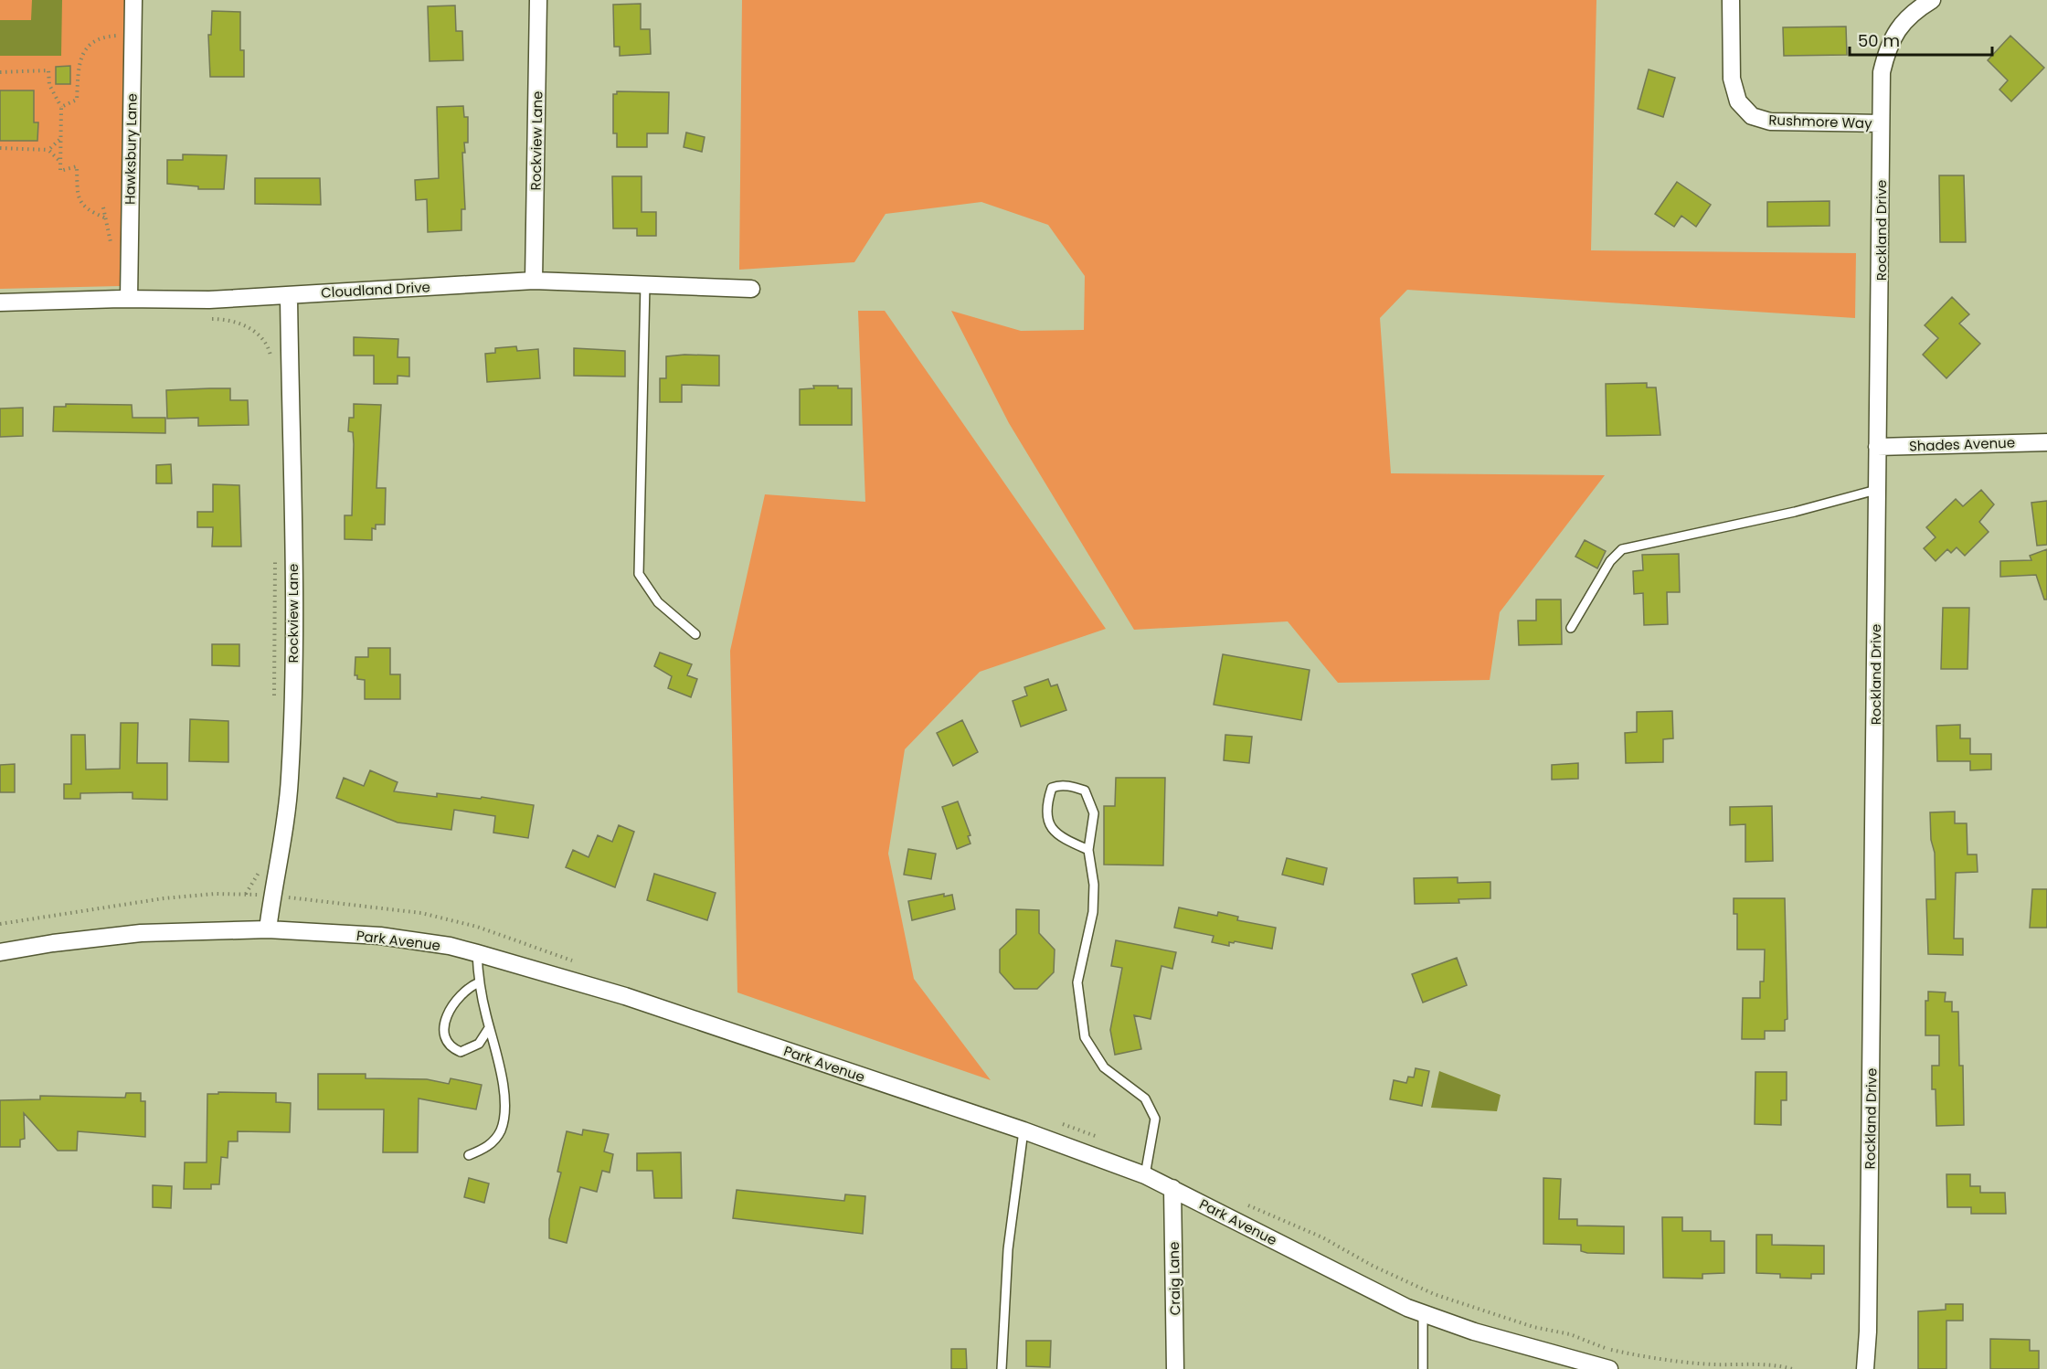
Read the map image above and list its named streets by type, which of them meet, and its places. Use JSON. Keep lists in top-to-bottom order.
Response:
{
  "streets": {
    "street": [
      "Rushmore Way",
      "Rockview Lane",
      "Hawksbury Lane",
      "Rockland Drive",
      "Cloudland Drive",
      "Shades Avenue",
      "Park Avenue",
      "Craig Lane"
    ]
  },
  "crossings": [
    ["Rushmore Way", "Rockland Drive"],
    ["Rockview Lane", "Cloudland Drive"],
    ["Rockview Lane", "Park Avenue"],
    ["Hawksbury Lane", "Cloudland Drive"],
    ["Rockland Drive", "Shades Avenue"],
    ["Park Avenue", "Craig Lane"]
  ],
  "scale_bar": "50 m"
}
